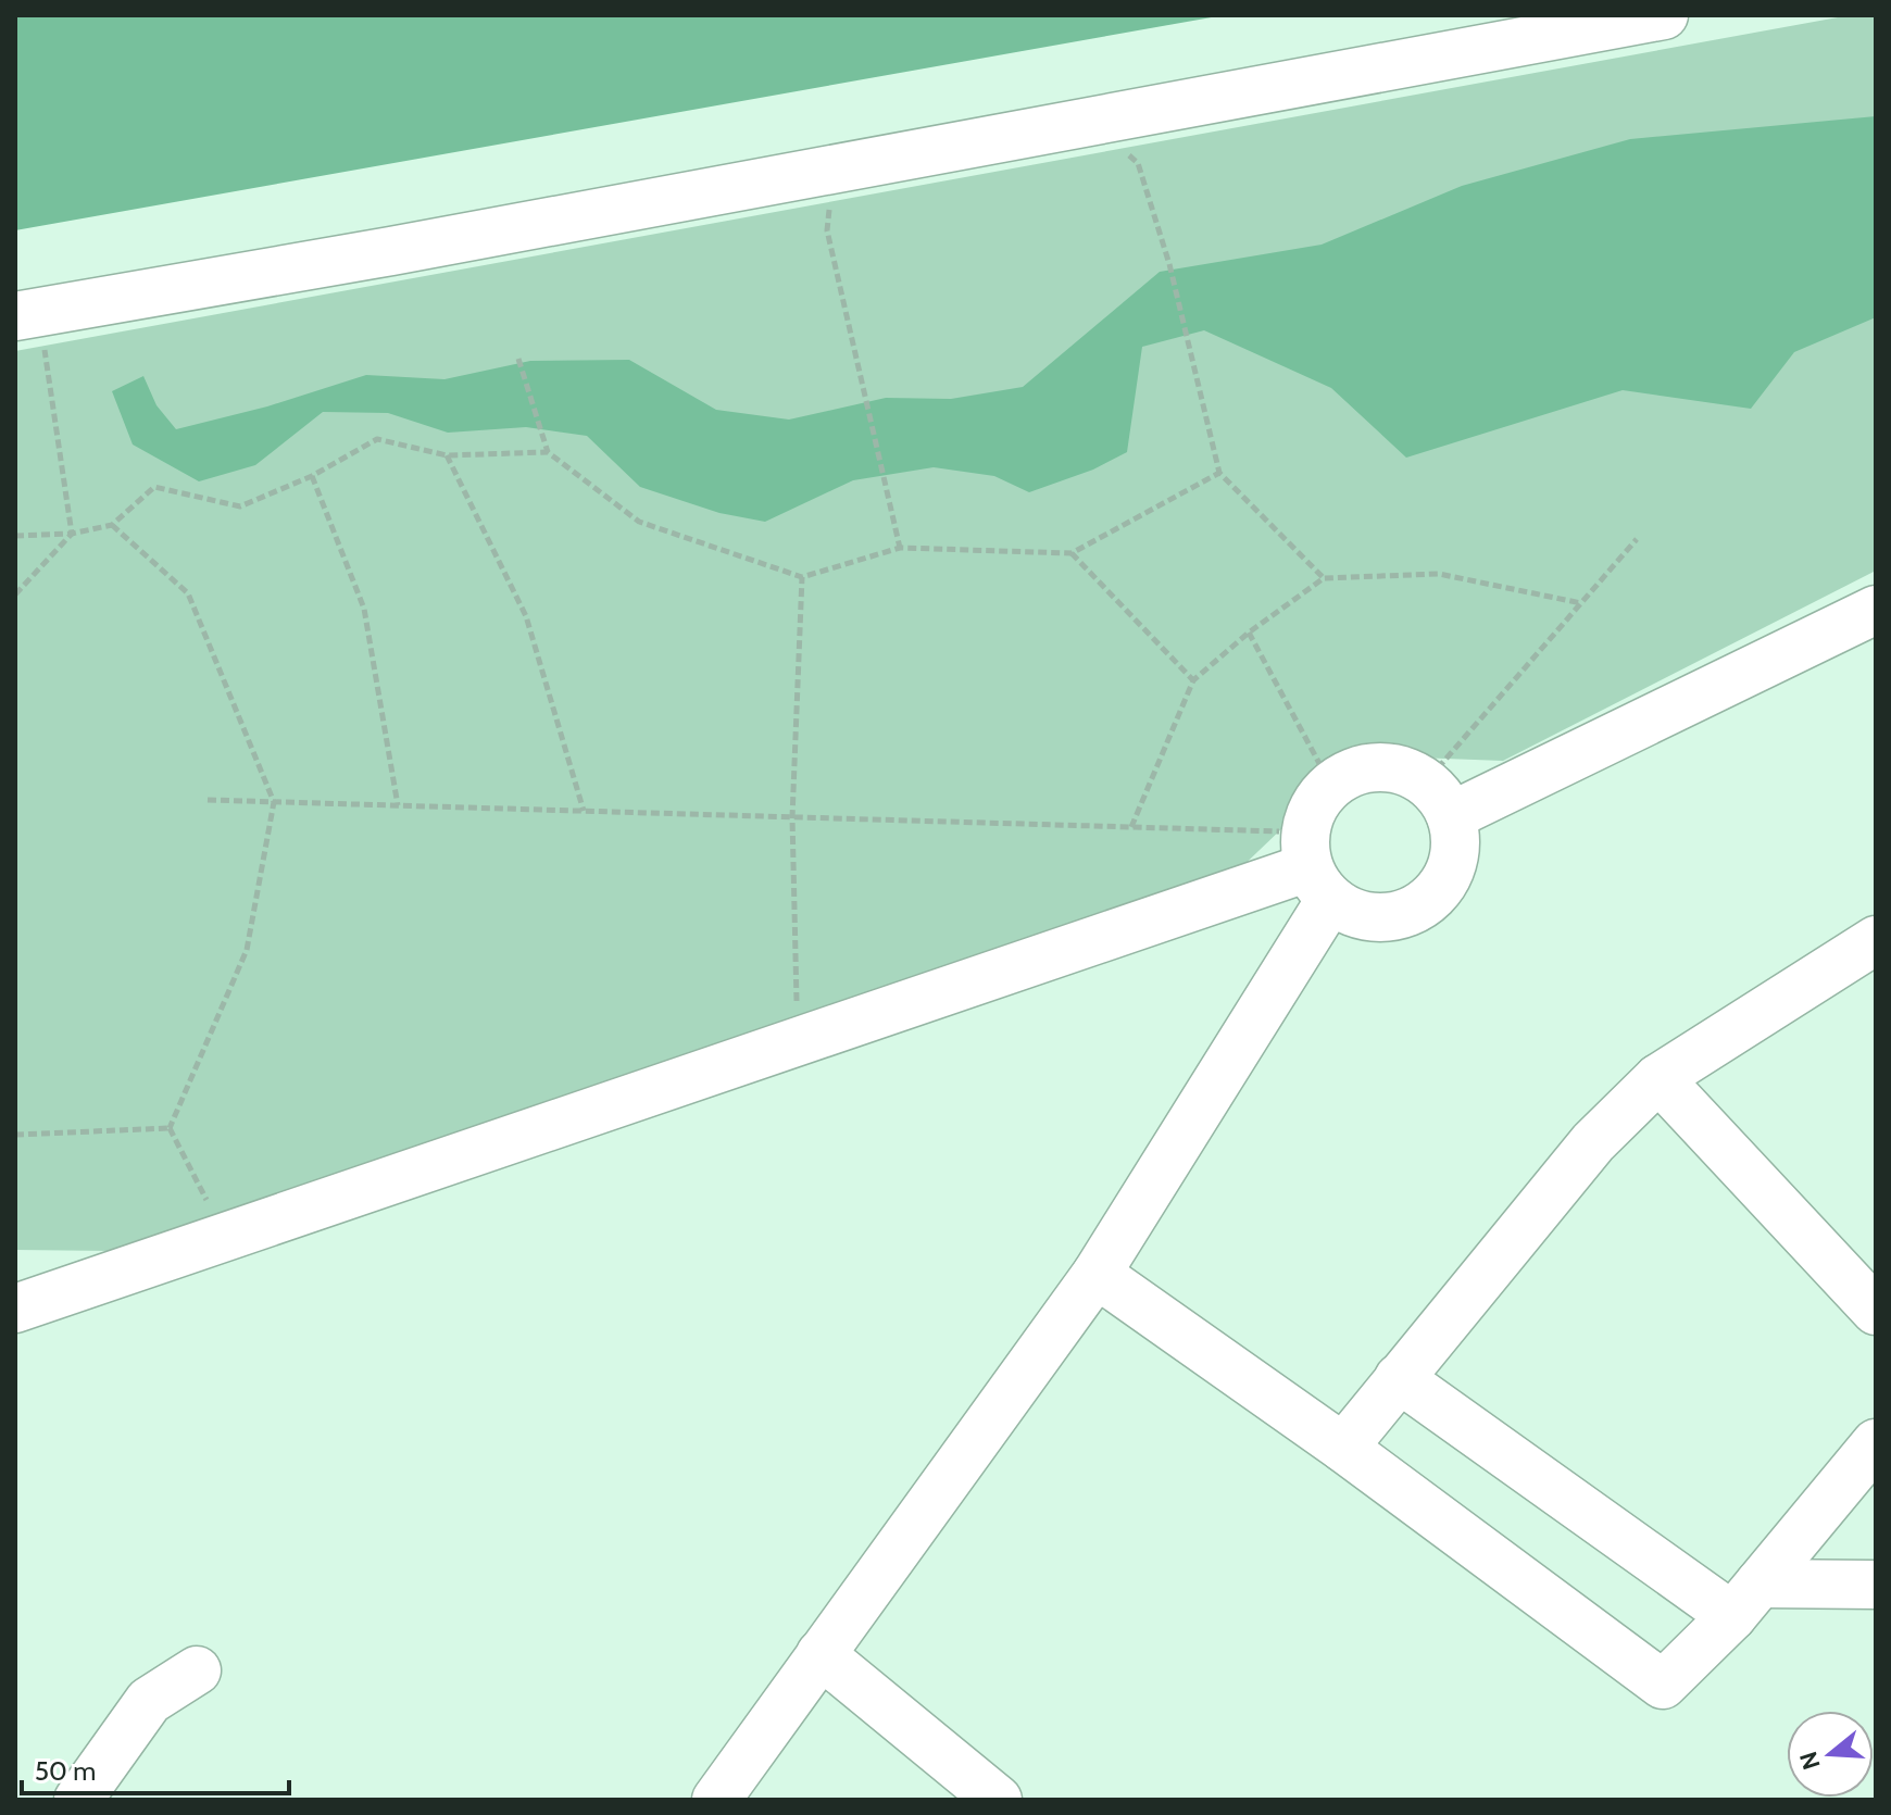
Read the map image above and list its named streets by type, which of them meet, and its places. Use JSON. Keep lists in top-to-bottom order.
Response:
{
  "scale_bar": "50 m",
  "north": "left"
}
